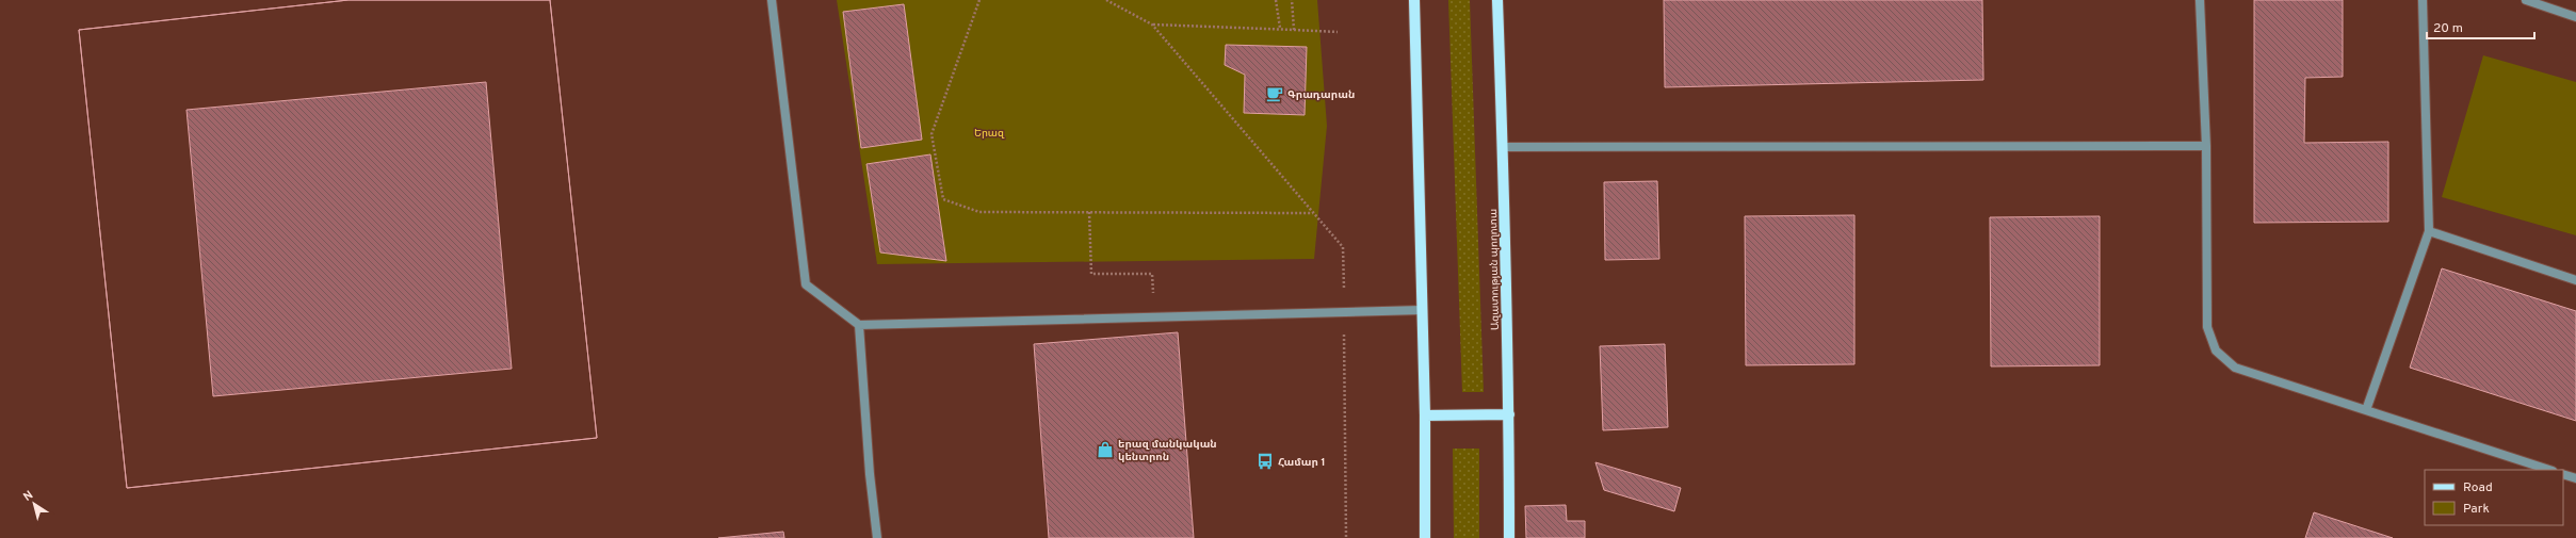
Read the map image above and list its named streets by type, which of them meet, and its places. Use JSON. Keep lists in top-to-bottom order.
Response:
{
  "streets": {
    "main road": ["Ազատության պողոտա"]
  },
  "parks": ["Երազ"],
  "places": {
    "cafe": ["Գրադարան"],
    "shop": ["երազ մանկական կենտրոն"],
    "bus stop": ["Համար 1"]
  },
  "legend": ["Road", "Park"],
  "scale_bar": "20 m",
  "north": "top left"
}
